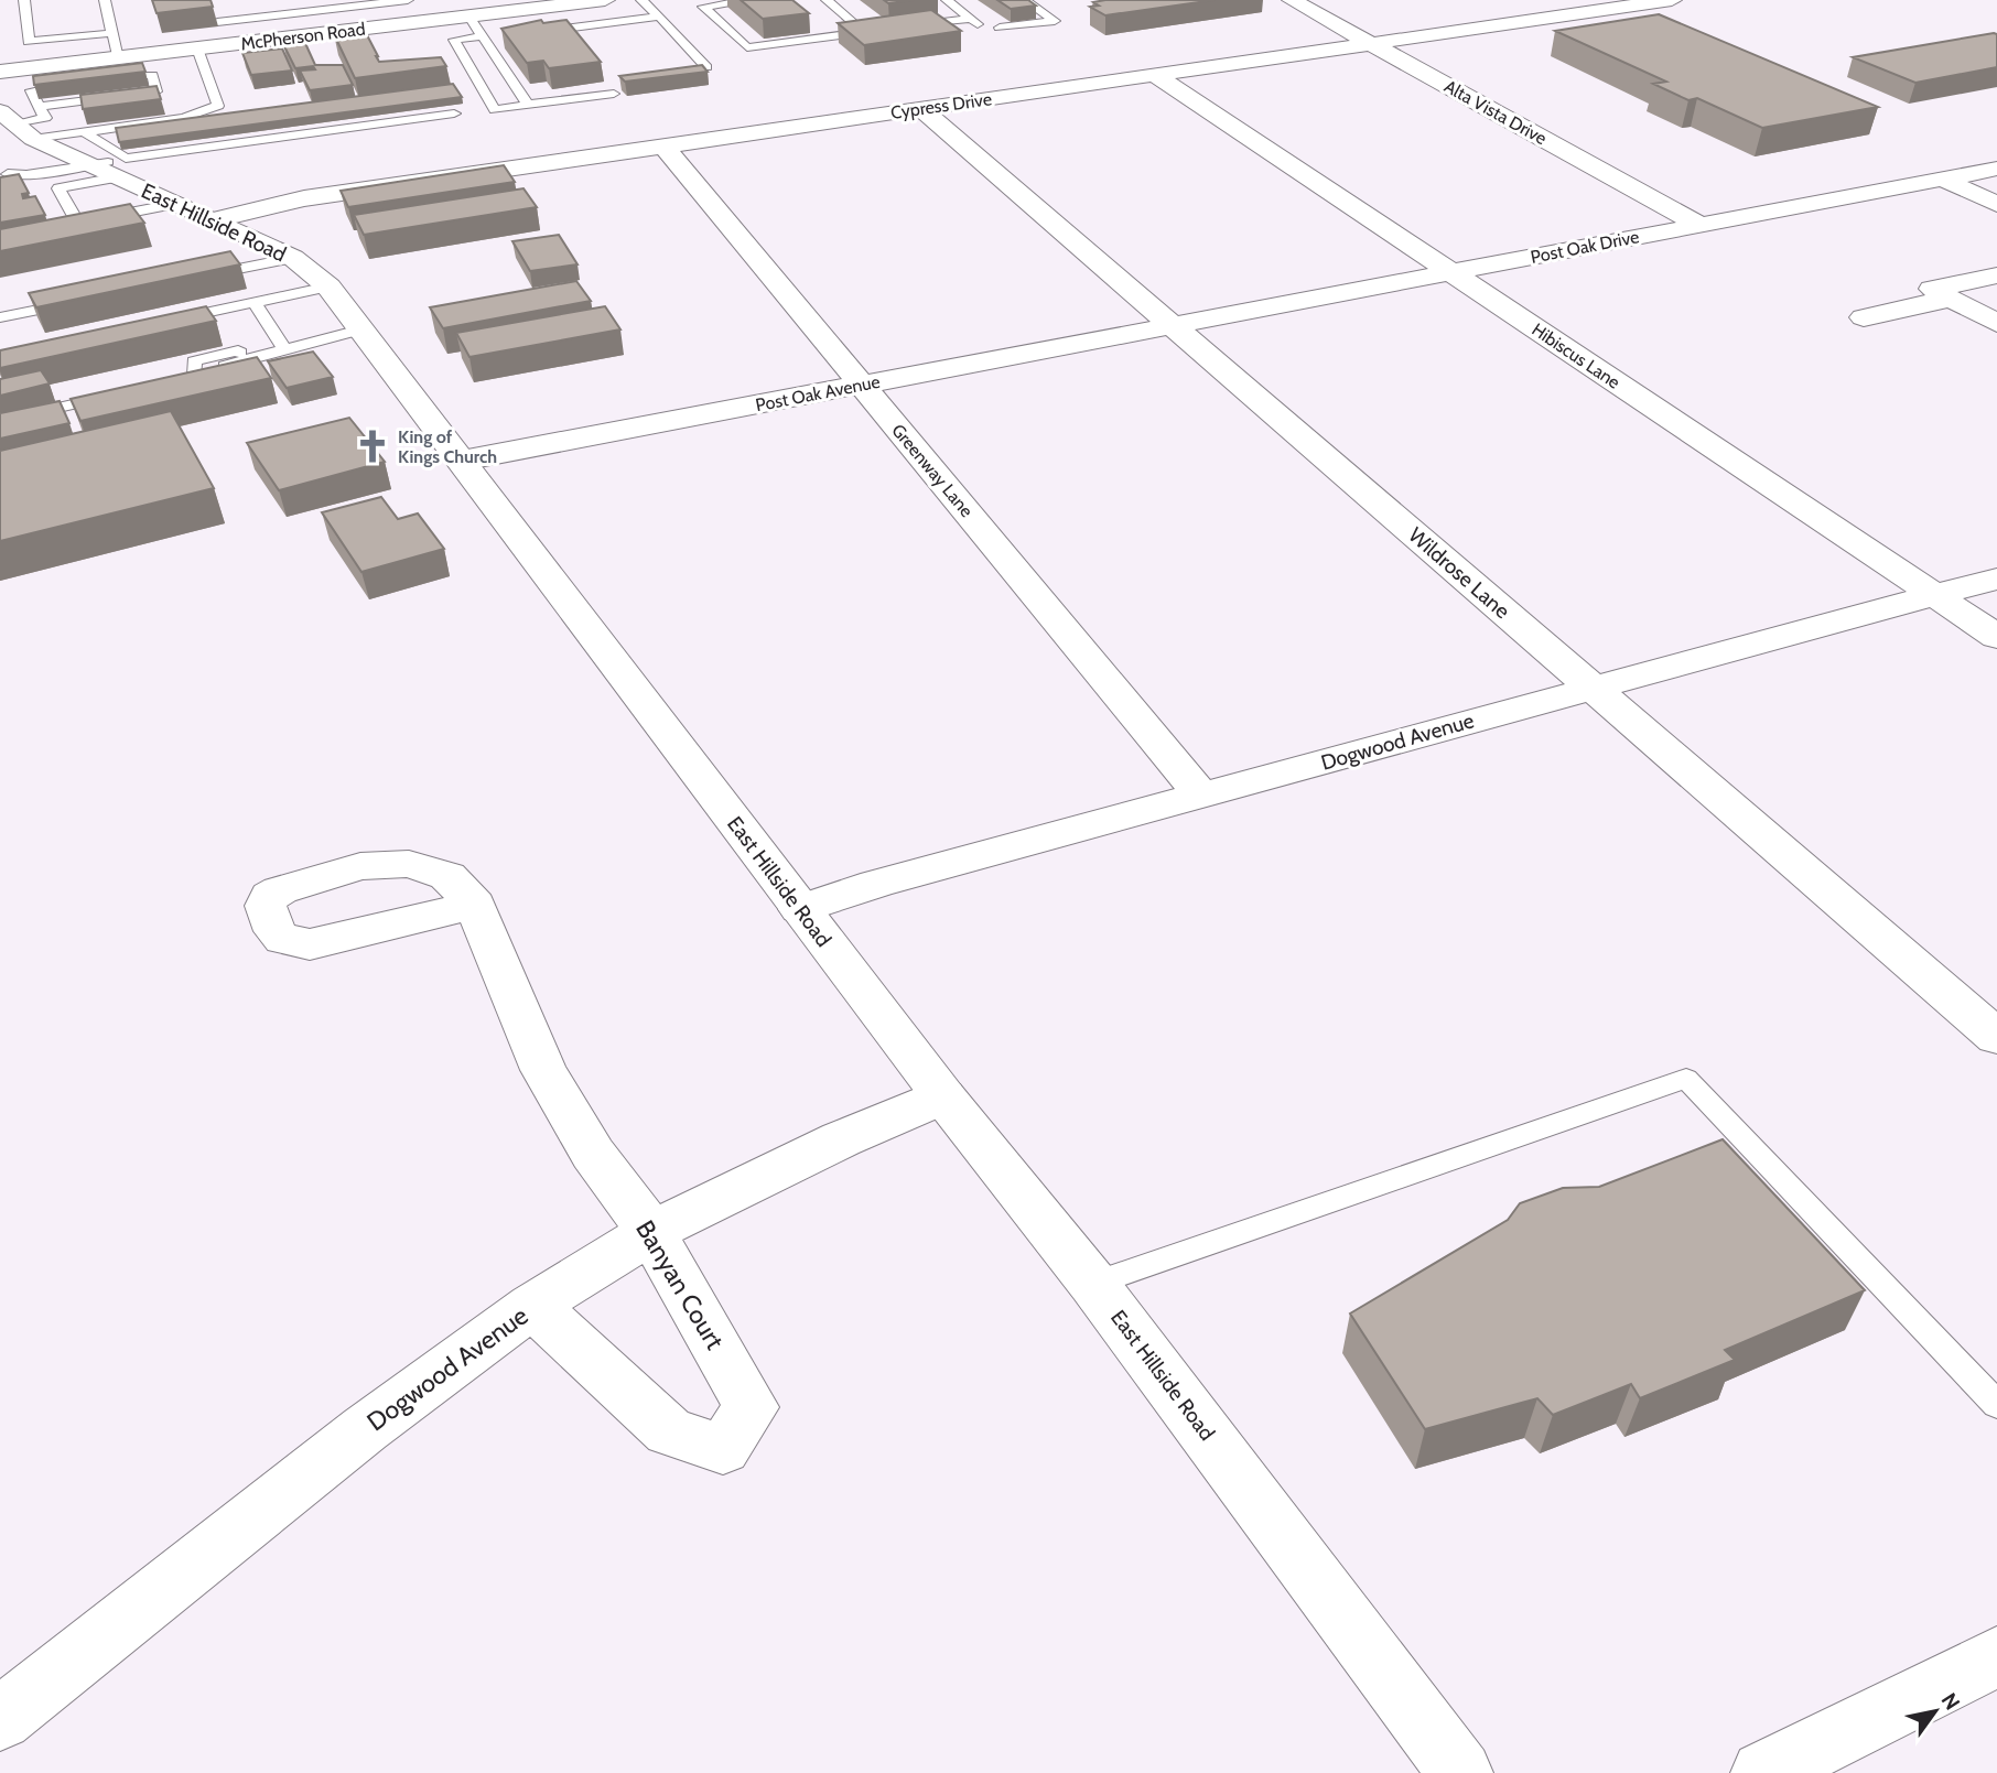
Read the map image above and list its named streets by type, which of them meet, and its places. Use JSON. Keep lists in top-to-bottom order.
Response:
{
  "streets": {
    "street": [
      "McPherson Road",
      "Cypress Drive",
      "Alta Vista Drive",
      "East Hillside Road",
      "Post Oak Drive",
      "Hibiscus Lane",
      "Post Oak Avenue",
      "Greenway Lane",
      "Wildrose Lane",
      "Dogwood Avenue",
      "Banyan Court"
    ]
  },
  "crossings": [
    ["Cypress Drive", "Alta Vista Drive"],
    ["Cypress Drive", "East Hillside Road"],
    ["Cypress Drive", "Hibiscus Lane"],
    ["Cypress Drive", "Greenway Lane"],
    ["Cypress Drive", "Wildrose Lane"],
    ["Alta Vista Drive", "Post Oak Drive"],
    ["East Hillside Road", "Post Oak Avenue"],
    ["East Hillside Road", "Dogwood Avenue"],
    ["Post Oak Drive", "Hibiscus Lane"],
    ["Post Oak Drive", "Post Oak Avenue"],
    ["Post Oak Drive", "Wildrose Lane"],
    ["Hibiscus Lane", "Dogwood Avenue"],
    ["Post Oak Avenue", "Greenway Lane"],
    ["Post Oak Avenue", "Wildrose Lane"],
    ["Greenway Lane", "Dogwood Avenue"],
    ["Wildrose Lane", "Dogwood Avenue"],
    ["Dogwood Avenue", "Banyan Court"]
  ],
  "places": {
    "church": ["King of Kings Church"]
  },
  "north": "top right"
}
